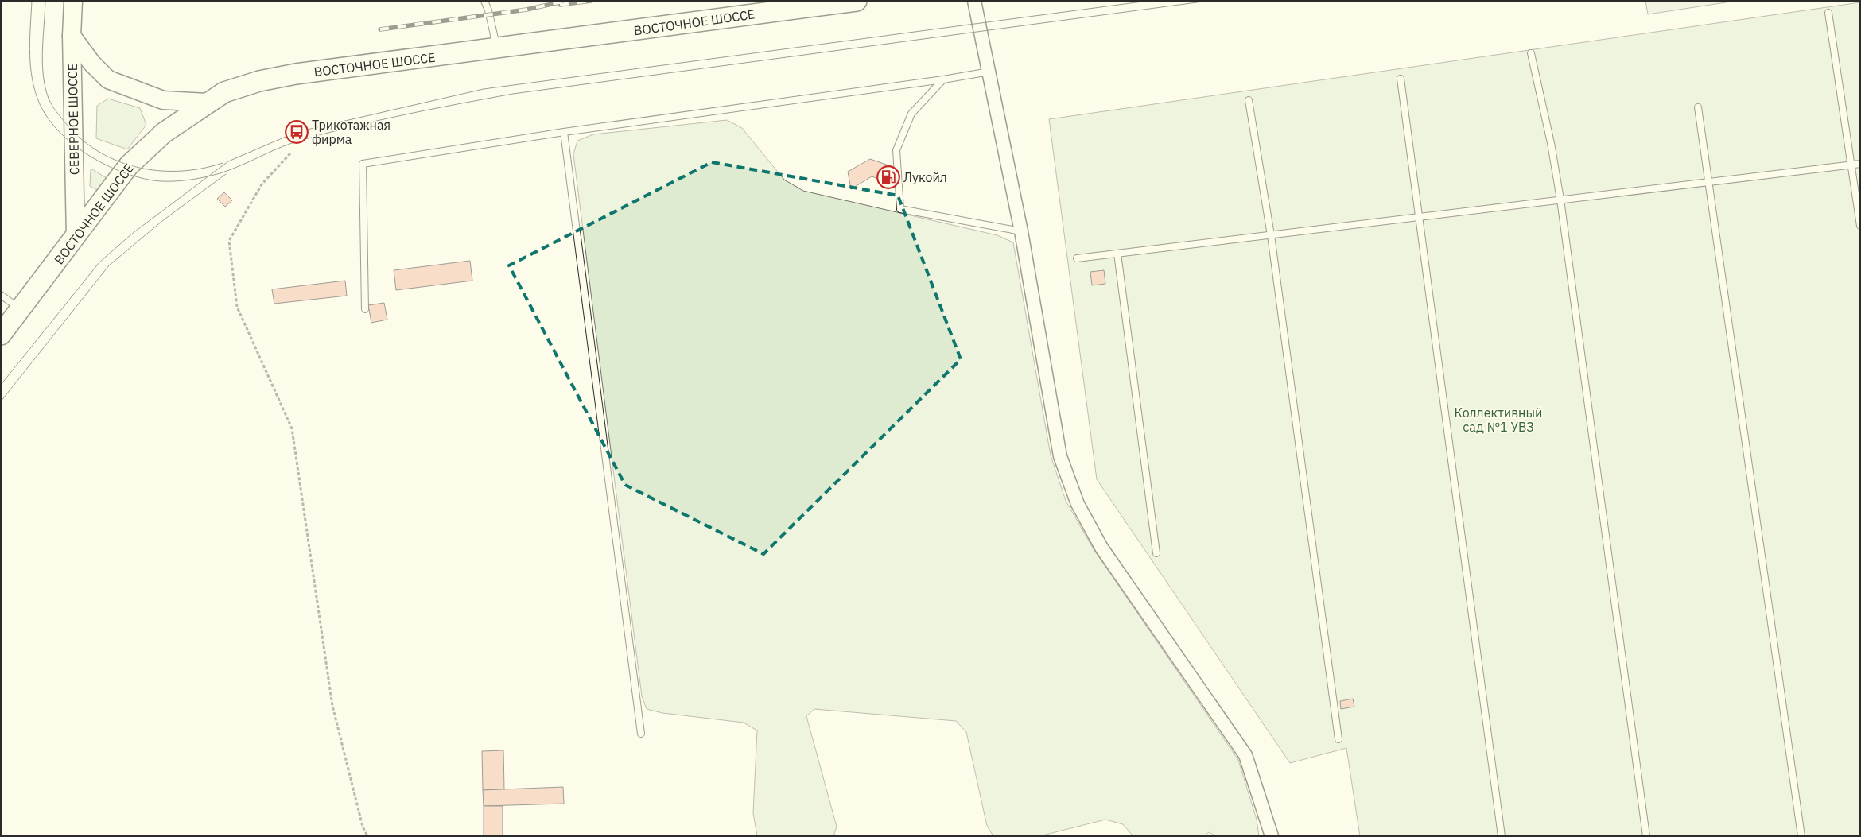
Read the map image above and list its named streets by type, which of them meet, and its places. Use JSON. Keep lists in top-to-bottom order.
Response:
{
  "streets": {
    "main road": ["ВОСТОЧНОЕ ШОССЕ", "СЕВЕРНОЕ ШОССЕ"]
  },
  "crossings": [
    ["ВОСТОЧНОЕ ШОССЕ", "СЕВЕРНОЕ ШОССЕ"]
  ],
  "parks": ["Коллективный сад №1 УВЗ"],
  "places": {
    "bus stop": ["Трикотажная фирма"],
    "fuel station": ["Лукойл"]
  }
}
